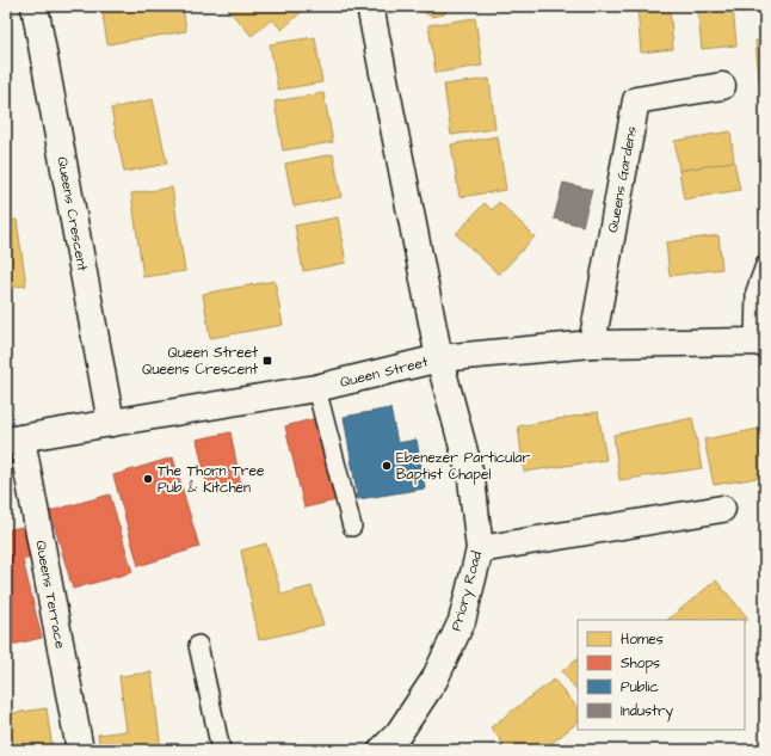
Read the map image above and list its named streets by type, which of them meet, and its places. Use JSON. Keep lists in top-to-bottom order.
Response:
{
  "streets": {
    "street": [
      "Queens Gardens",
      "Queens Crescent",
      "Queen Street",
      "Priory Road",
      "Queens Terrace"
    ]
  },
  "crossings": [
    ["Queens Gardens", "Queen Street"],
    ["Queens Crescent", "Queen Street"],
    ["Queen Street", "Priory Road"],
    ["Queen Street", "Queens Terrace"]
  ],
  "places": {
    "transit": ["Queen Street Queens Crescent"],
    "other": ["Ebenezer Particular Baptist Chapel", "The Thorn Tree Pub & Kitchen"]
  },
  "legend": [
    "Homes",
    "Shops",
    "Public",
    "Industry"
  ]
}
